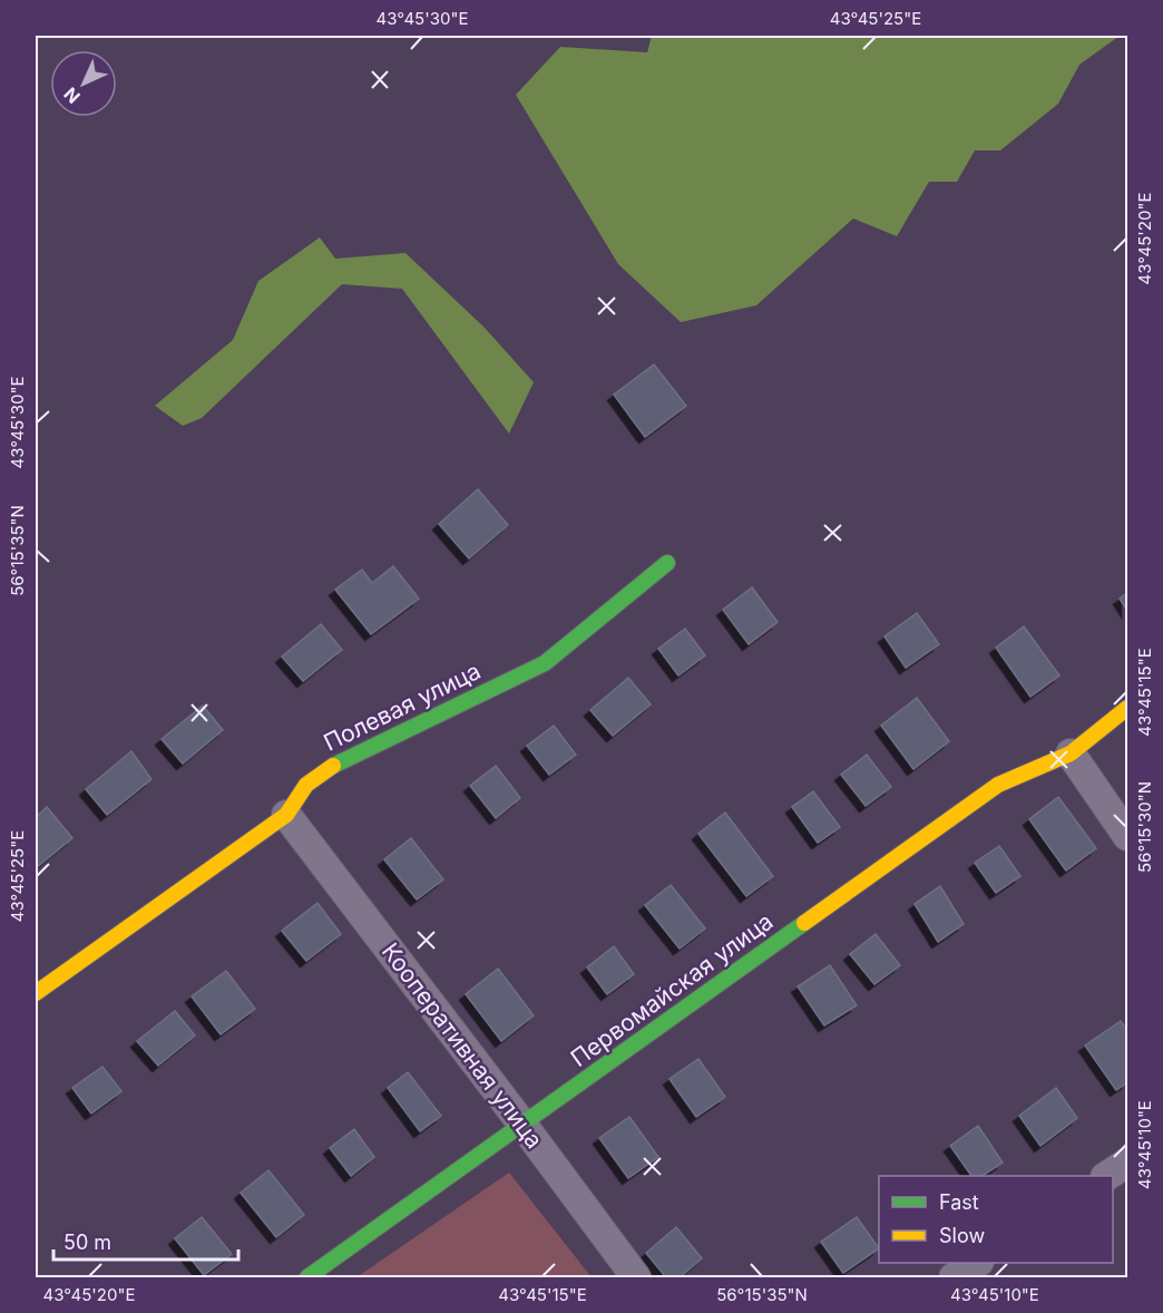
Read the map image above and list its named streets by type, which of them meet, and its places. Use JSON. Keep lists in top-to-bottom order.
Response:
{
  "streets": {
    "street": ["Полевая улица", "Первомайская улица", "Кооперативная улица"]
  },
  "crossings": [
    ["Полевая улица", "Кооперативная улица"],
    ["Первомайская улица", "Кооперативная улица"]
  ],
  "legend": ["Fast", "Slow"],
  "scale_bar": "50 m",
  "north": "bottom left",
  "coordinates": [
    "43°45'30\"E",
    "43°45'25\"E",
    "43°45'20\"E",
    "56°15'35\"N",
    "43°45'15\"E",
    "56°15'30\"N",
    "43°45'10\"E"
  ]
}
